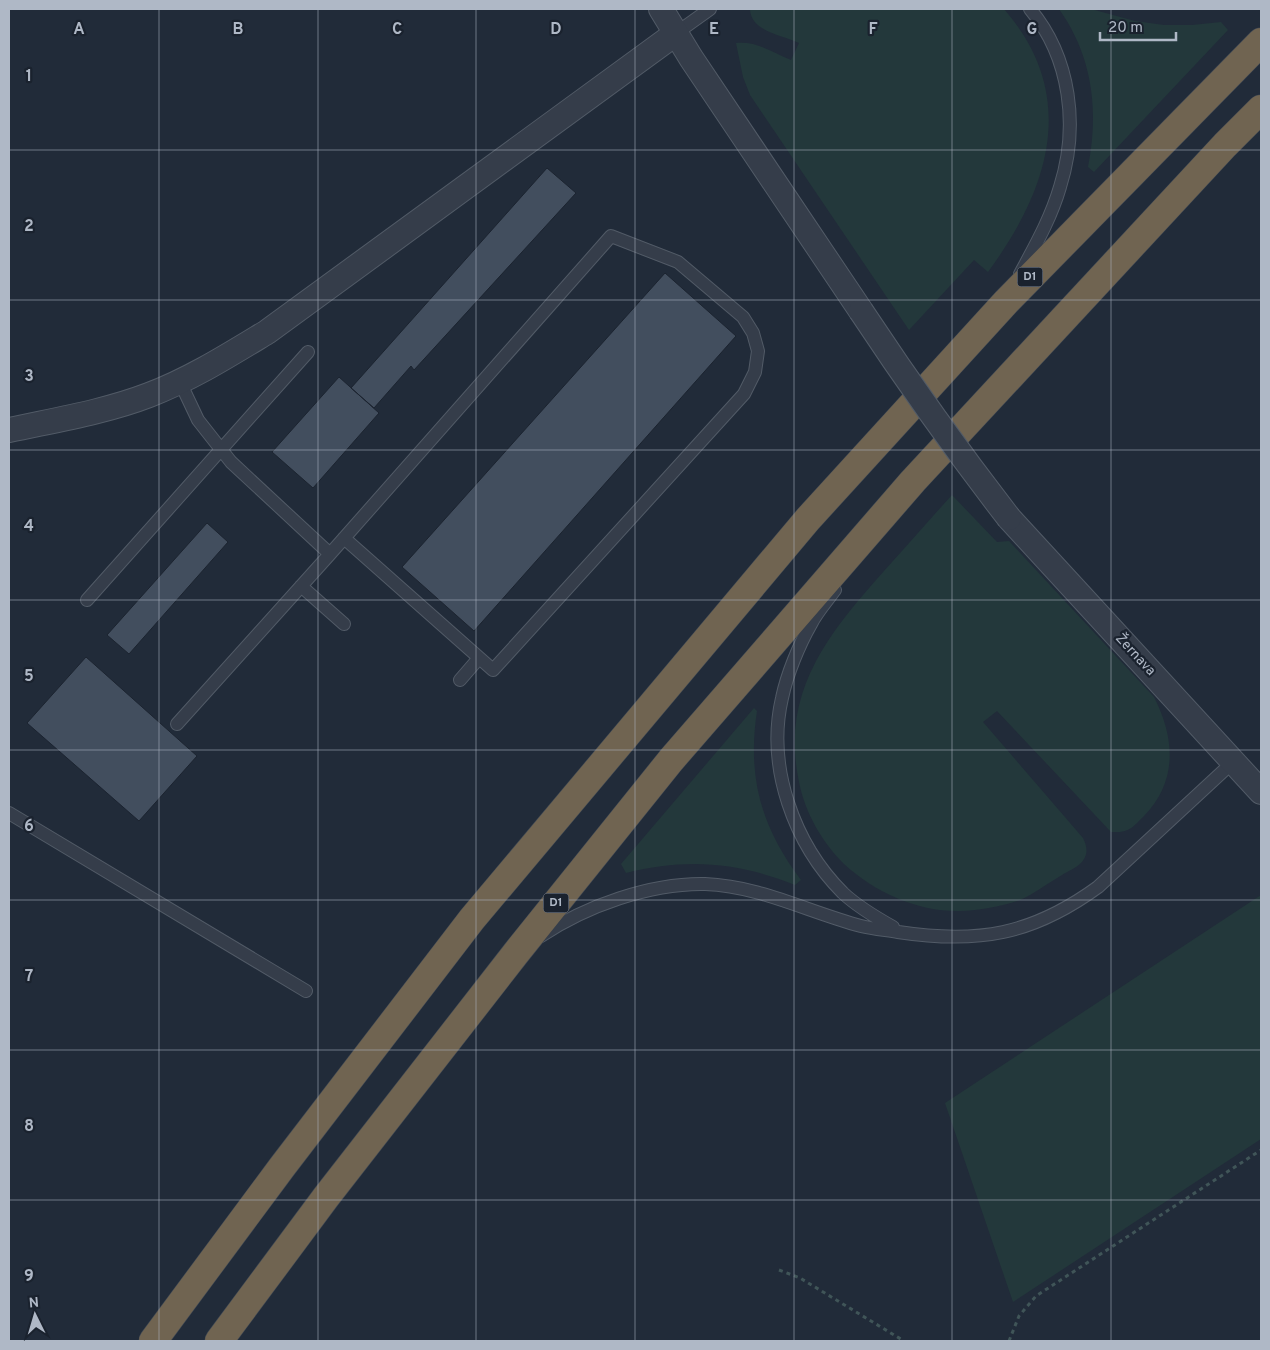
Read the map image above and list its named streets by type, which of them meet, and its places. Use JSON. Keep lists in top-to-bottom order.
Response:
{
  "streets": {
    "highway": ["D1"],
    "street": ["Žernava"]
  },
  "scale_bar": "20 m",
  "north": "top",
  "grid": {
    "columns": [
      "A",
      "B",
      "C",
      "D",
      "E",
      "F",
      "G"
    ],
    "rows": [
      "1",
      "2",
      "3",
      "4",
      "5",
      "6",
      "7",
      "8",
      "9"
    ]
  }
}
